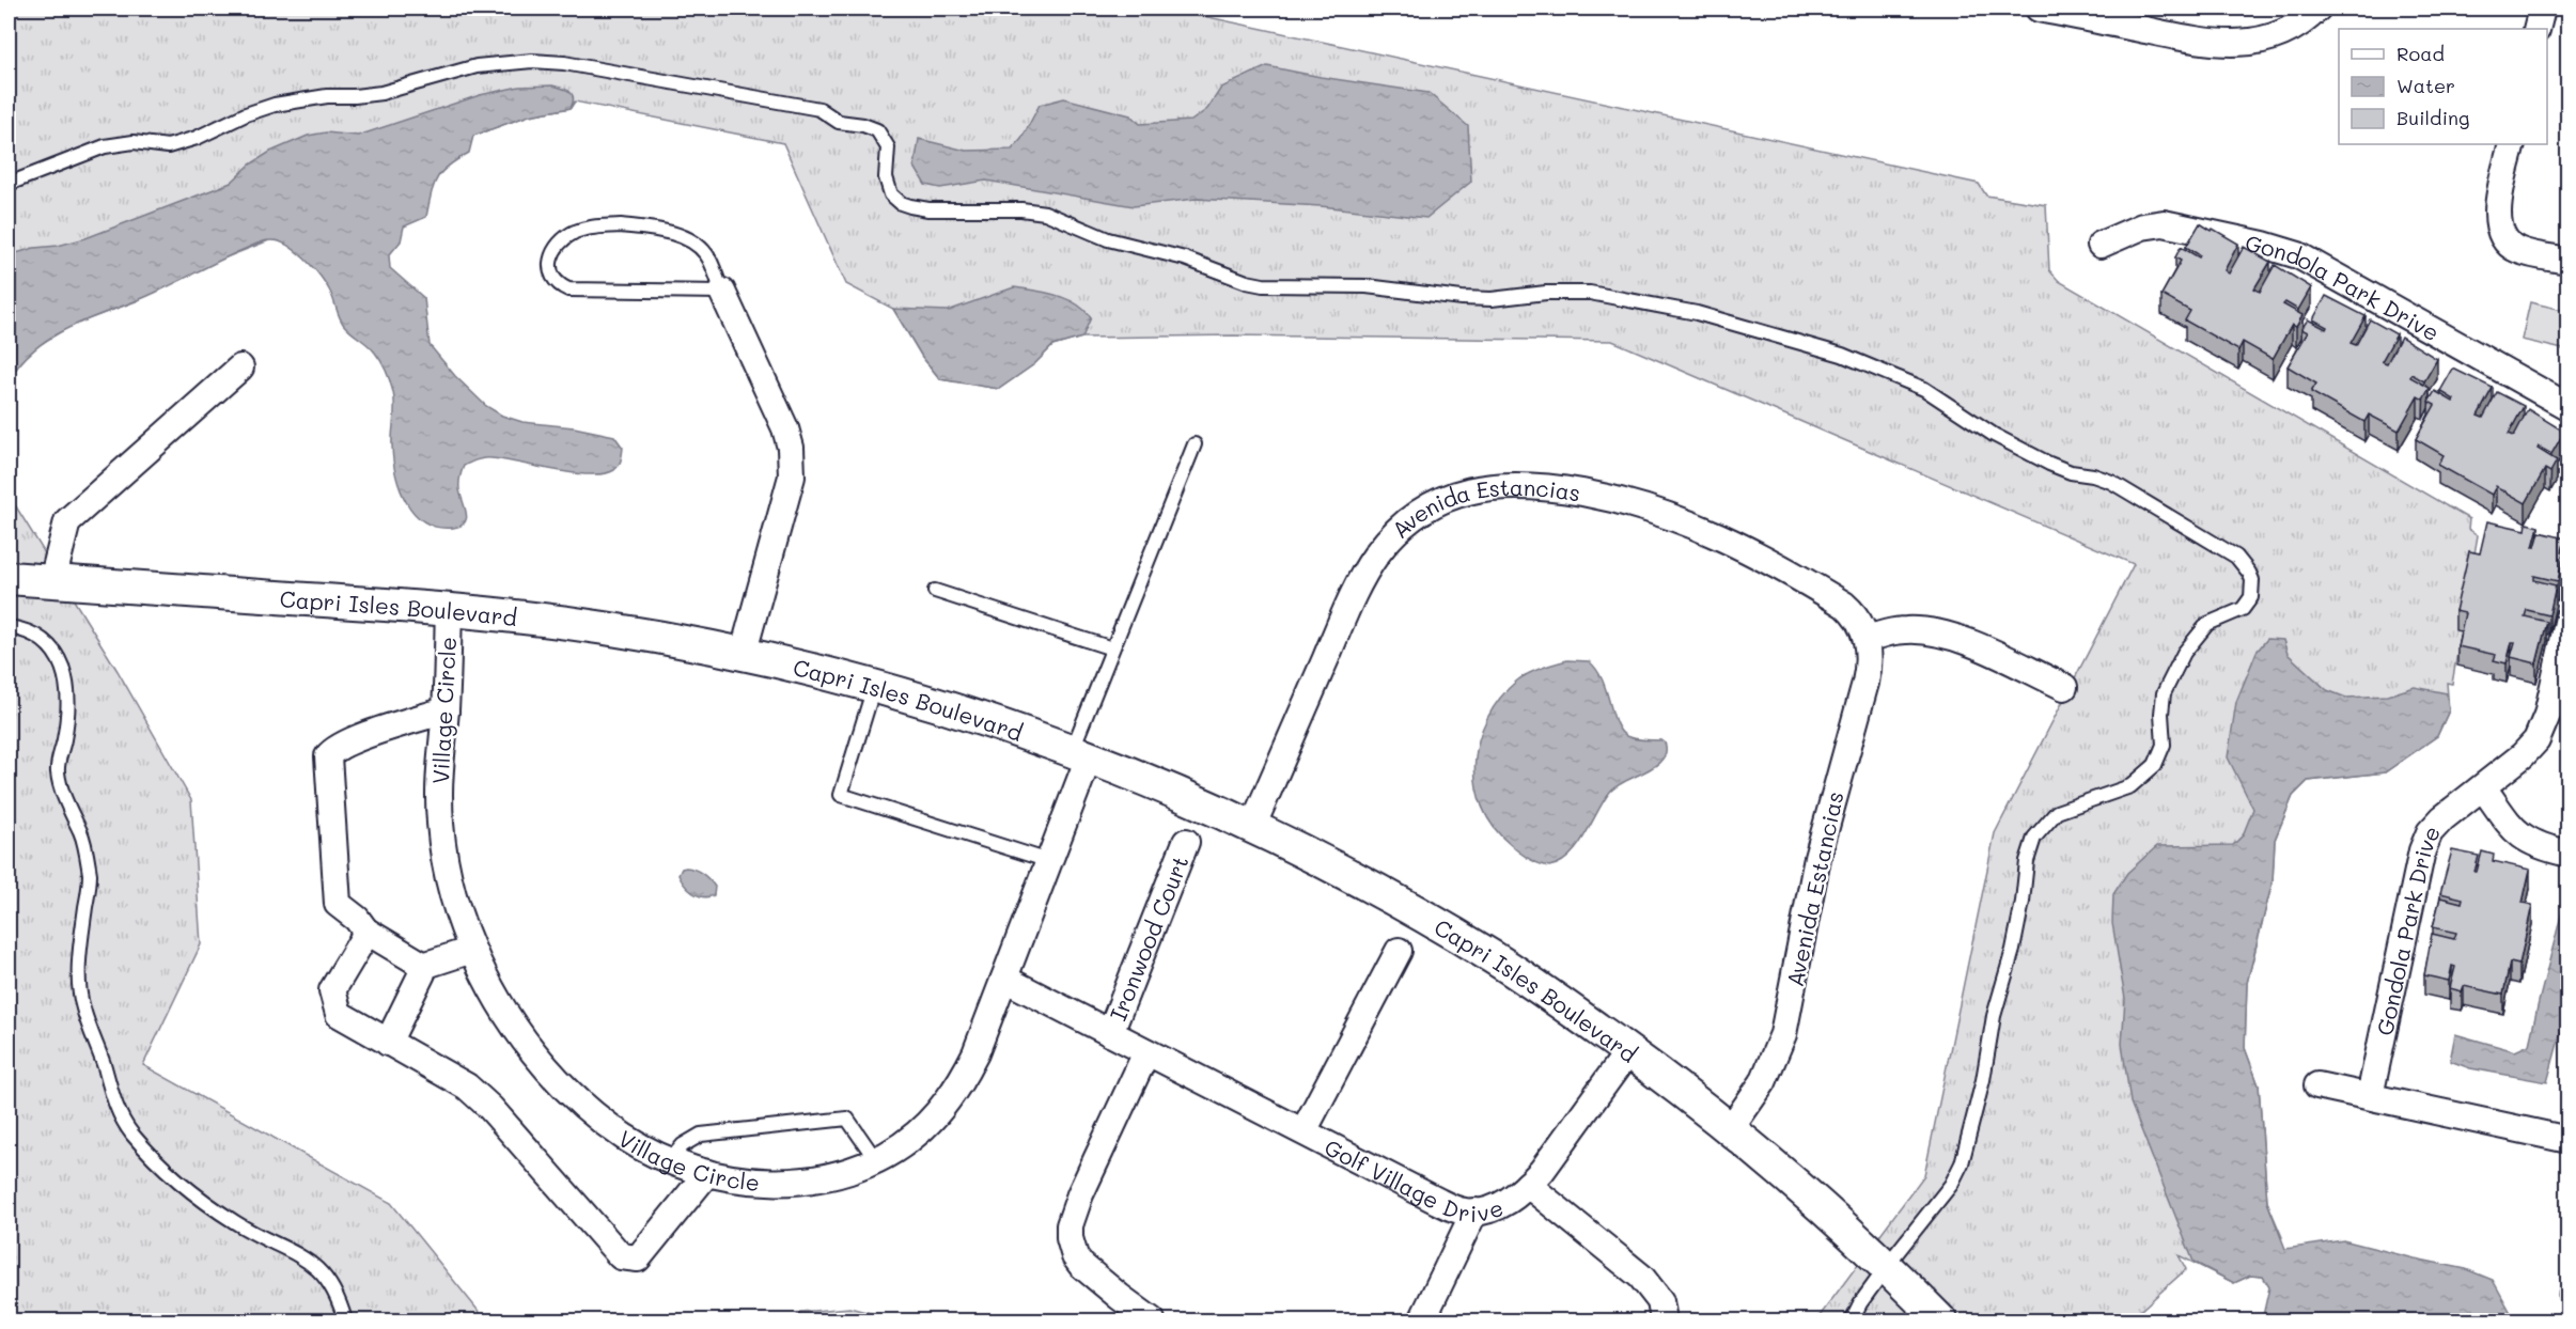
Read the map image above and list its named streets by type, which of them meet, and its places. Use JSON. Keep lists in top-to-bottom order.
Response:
{
  "streets": {
    "street": [
      "Gondola Park Drive",
      "Avenida Estancias",
      "Capri Isles Boulevard",
      "Village Circle",
      "Ironwood Court",
      "Golf Village Drive"
    ]
  },
  "crossings": [
    ["Avenida Estancias", "Capri Isles Boulevard"],
    ["Capri Isles Boulevard", "Village Circle"],
    ["Capri Isles Boulevard", "Golf Village Drive"],
    ["Ironwood Court", "Golf Village Drive"]
  ],
  "legend": ["Road", "Water", "Building"]
}
